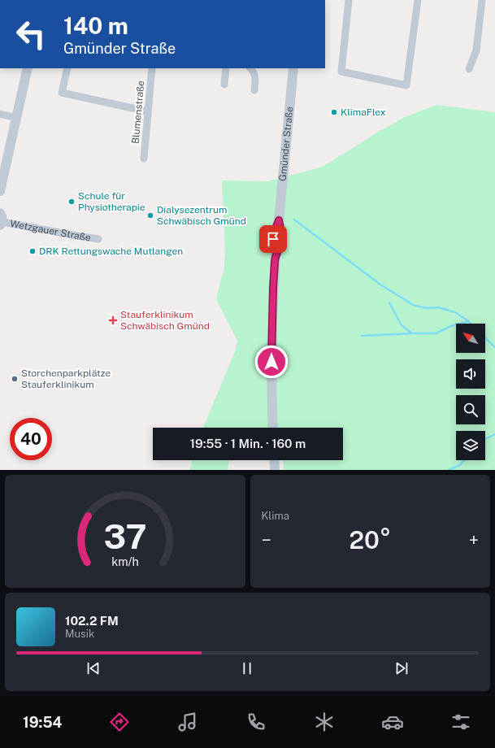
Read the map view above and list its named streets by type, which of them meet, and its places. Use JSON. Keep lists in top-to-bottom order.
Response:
{
  "streets": {
    "street": ["Blumenstraße", "Gmünder Straße", "Wetzgauer Straße"]
  },
  "places": {
    "other": [
      "KlimaFlex",
      "Schule für Physiotherapie",
      "Dialysezentrum Schwäbisch Gmünd",
      "DRK Rettungswache Mutlangen",
      "Storchenparkplätze Stauferklinikum"
    ],
    "health": ["Stauferklinikum Schwäbisch Gmünd"]
  },
  "north": "top left",
  "page": {
    "turn": ["140 m", "Gmünder Straße"],
    "limit": "40",
    "trip": "19:55 · 1 Min. · 160 m",
    "tile": "Klima",
    "heat": ["−", "20°", "+"],
    "song": ["102.2 FM", "Musik"],
    "tabs": "19:54",
    "gauge": ["37", "km/h"]
  }
}
